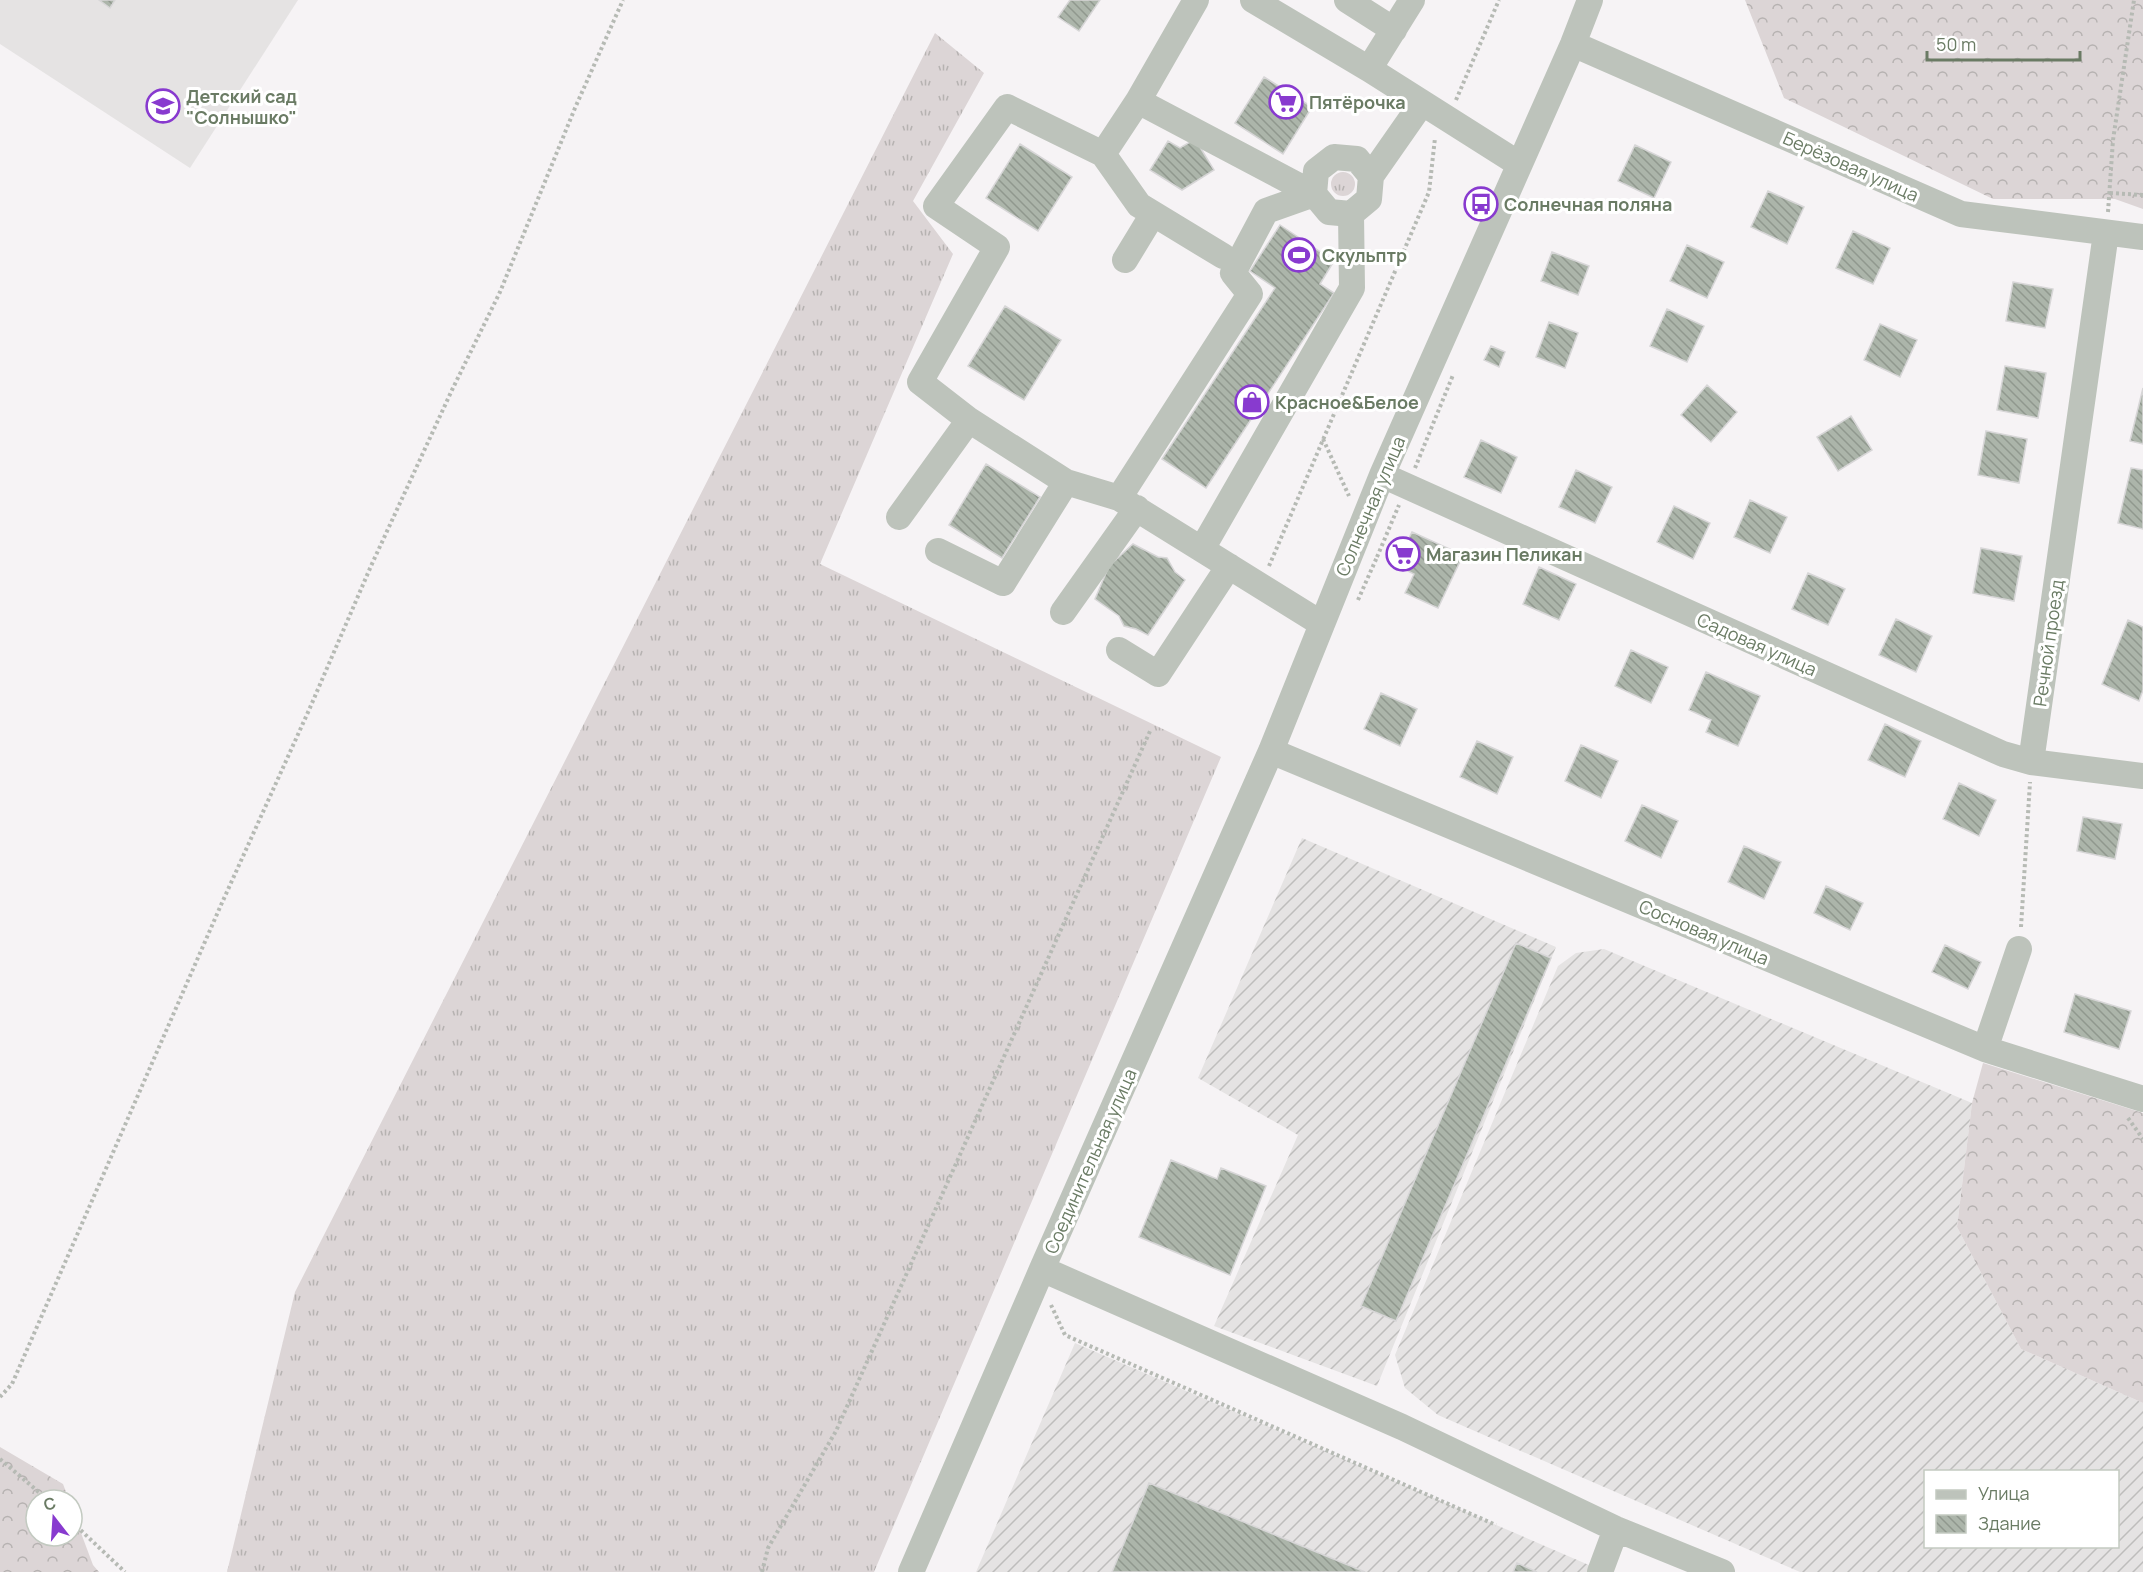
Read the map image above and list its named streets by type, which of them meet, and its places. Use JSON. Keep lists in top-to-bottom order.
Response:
{
  "streets": {
    "street": [
      "Берёзовая улица",
      "Солнечная улица",
      "Речной проезд",
      "Садовая улица",
      "Сосновая улица",
      "Соединительная улица"
    ]
  },
  "crossings": [
    ["Берёзовая улица", "Солнечная улица"],
    ["Берёзовая улица", "Речной проезд"],
    ["Солнечная улица", "Садовая улица"],
    ["Солнечная улица", "Сосновая улица"],
    ["Солнечная улица", "Соединительная улица"],
    ["Речной проезд", "Садовая улица"],
    ["Сосновая улица", "Соединительная улица"]
  ],
  "places": {
    "supermarket": ["Пятёрочка", "Магазин Пеликан"],
    "school or university": ["Детский сад \"Солнышко\""],
    "bus stop": ["Солнечная поляна"],
    "sports": ["Скульптр"],
    "shop": ["Красное&Белое"]
  },
  "legend": ["Улица", "Здание"],
  "scale_bar": "50 m",
  "north": "top"
}
